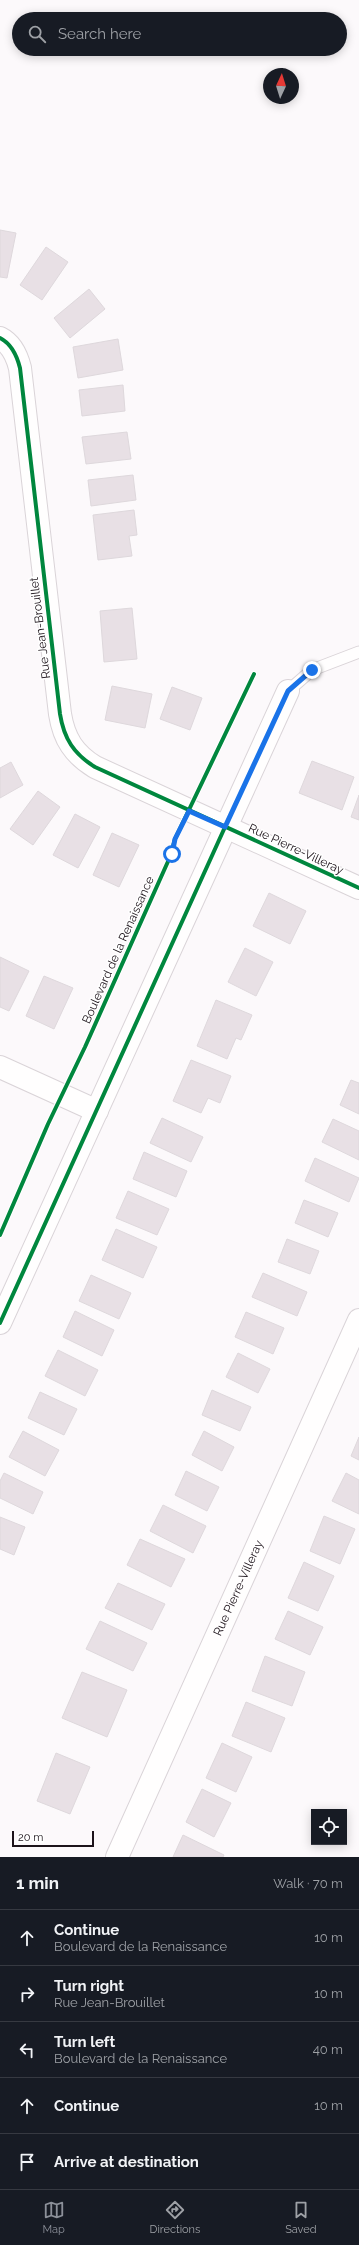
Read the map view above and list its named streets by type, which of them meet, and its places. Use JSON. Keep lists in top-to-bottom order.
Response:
{
  "streets": {
    "street": ["Rue Jean-Brouillet", "Rue Pierre-Villeray"],
    "cycle path": ["Boulevard de la Renaissance"]
  },
  "crossings": [
    ["Rue Jean-Brouillet", "Rue Pierre-Villeray"]
  ],
  "scale_bar": "20 m",
  "north": "top",
  "page": {
    "search": "Search here",
    "scale": "20 m",
    "heading": ["1 min", "Walk · 70 m"],
    "list": [
      ["Continue", "Boulevard de la Renaissance", "10 m"],
      ["Turn right", "Rue Jean-Brouillet", "10 m"],
      ["Turn left", "Boulevard de la Renaissance", "40 m"],
      ["Continue", "10 m"],
      "Arrive at destination"
    ],
    "nav": ["Map", "Directions", "Saved"]
  }
}
